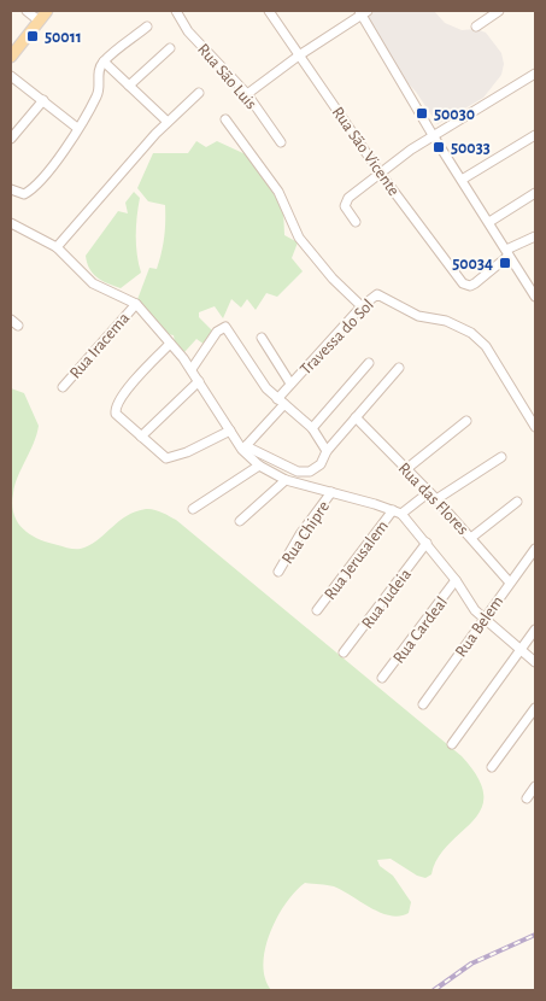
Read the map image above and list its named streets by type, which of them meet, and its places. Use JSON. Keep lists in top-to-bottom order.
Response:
{
  "streets": {
    "street": [
      "Rua São Luis",
      "Rua São Vicente",
      "Travessa do Sol",
      "Rua Iracema",
      "Rua das Flores",
      "Rua Chipre",
      "Rua Jerusalem",
      "Rua Judeia",
      "Rua Belem",
      "Rua Cardeal"
    ]
  },
  "crossings": [
    ["Rua das Flores", "Rua Jerusalem"],
    ["Rua das Flores", "Rua Belem"]
  ],
  "places": {
    "transit": [
      "50011",
      "50030",
      "50033",
      "50034"
    ]
  }
}
